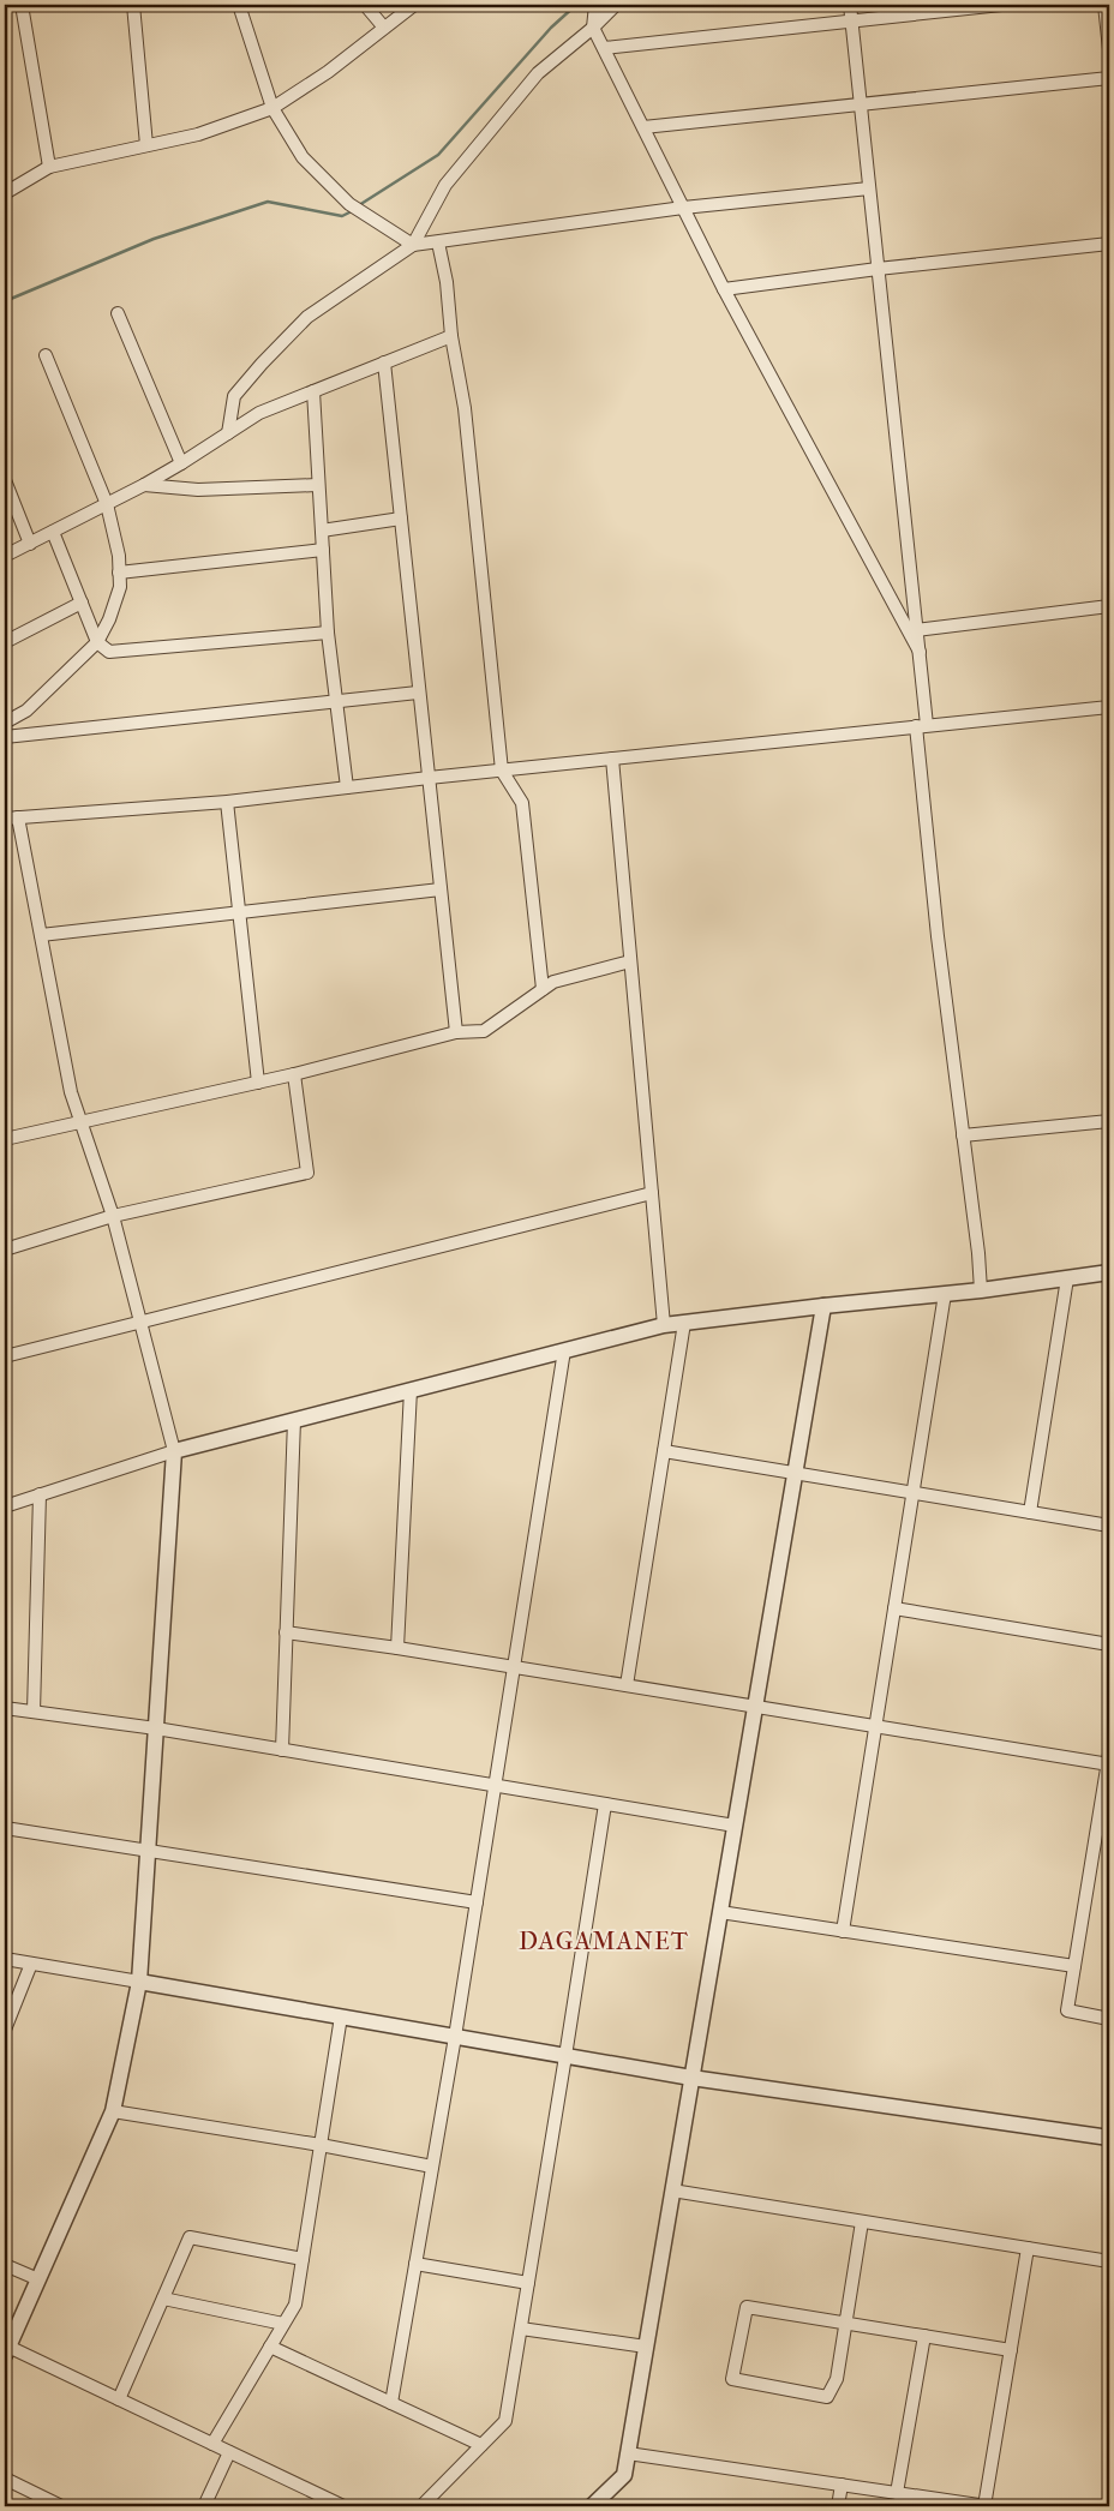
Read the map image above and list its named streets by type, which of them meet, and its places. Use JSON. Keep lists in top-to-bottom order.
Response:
{
  "districts": ["DAGAMANET"]
}
